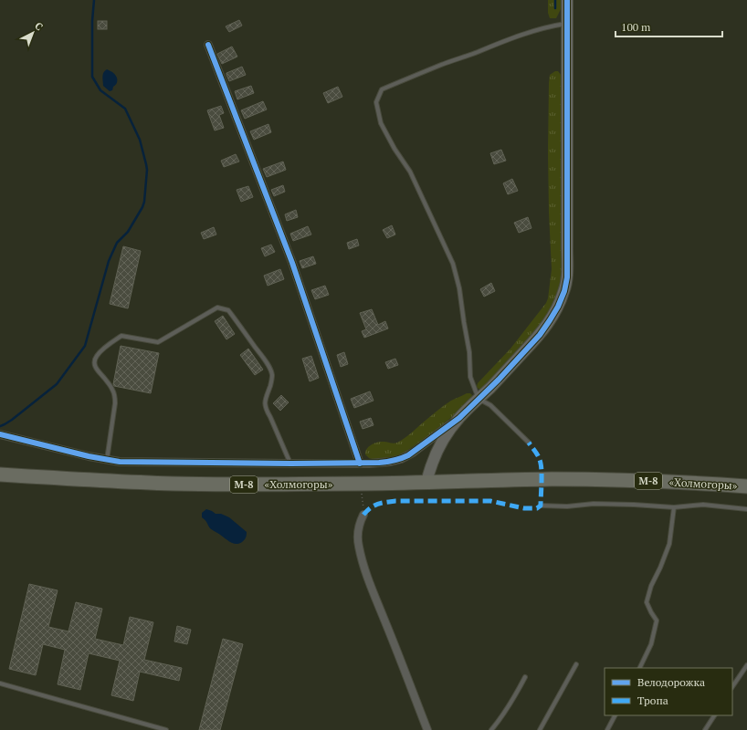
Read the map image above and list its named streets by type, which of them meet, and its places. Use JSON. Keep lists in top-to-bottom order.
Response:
{
  "streets": {
    "highway": ["М-8", "«Холмогоры»"]
  },
  "legend": ["Велодорожка", "Тропа"],
  "scale_bar": "100 m",
  "north": "top right"
}
